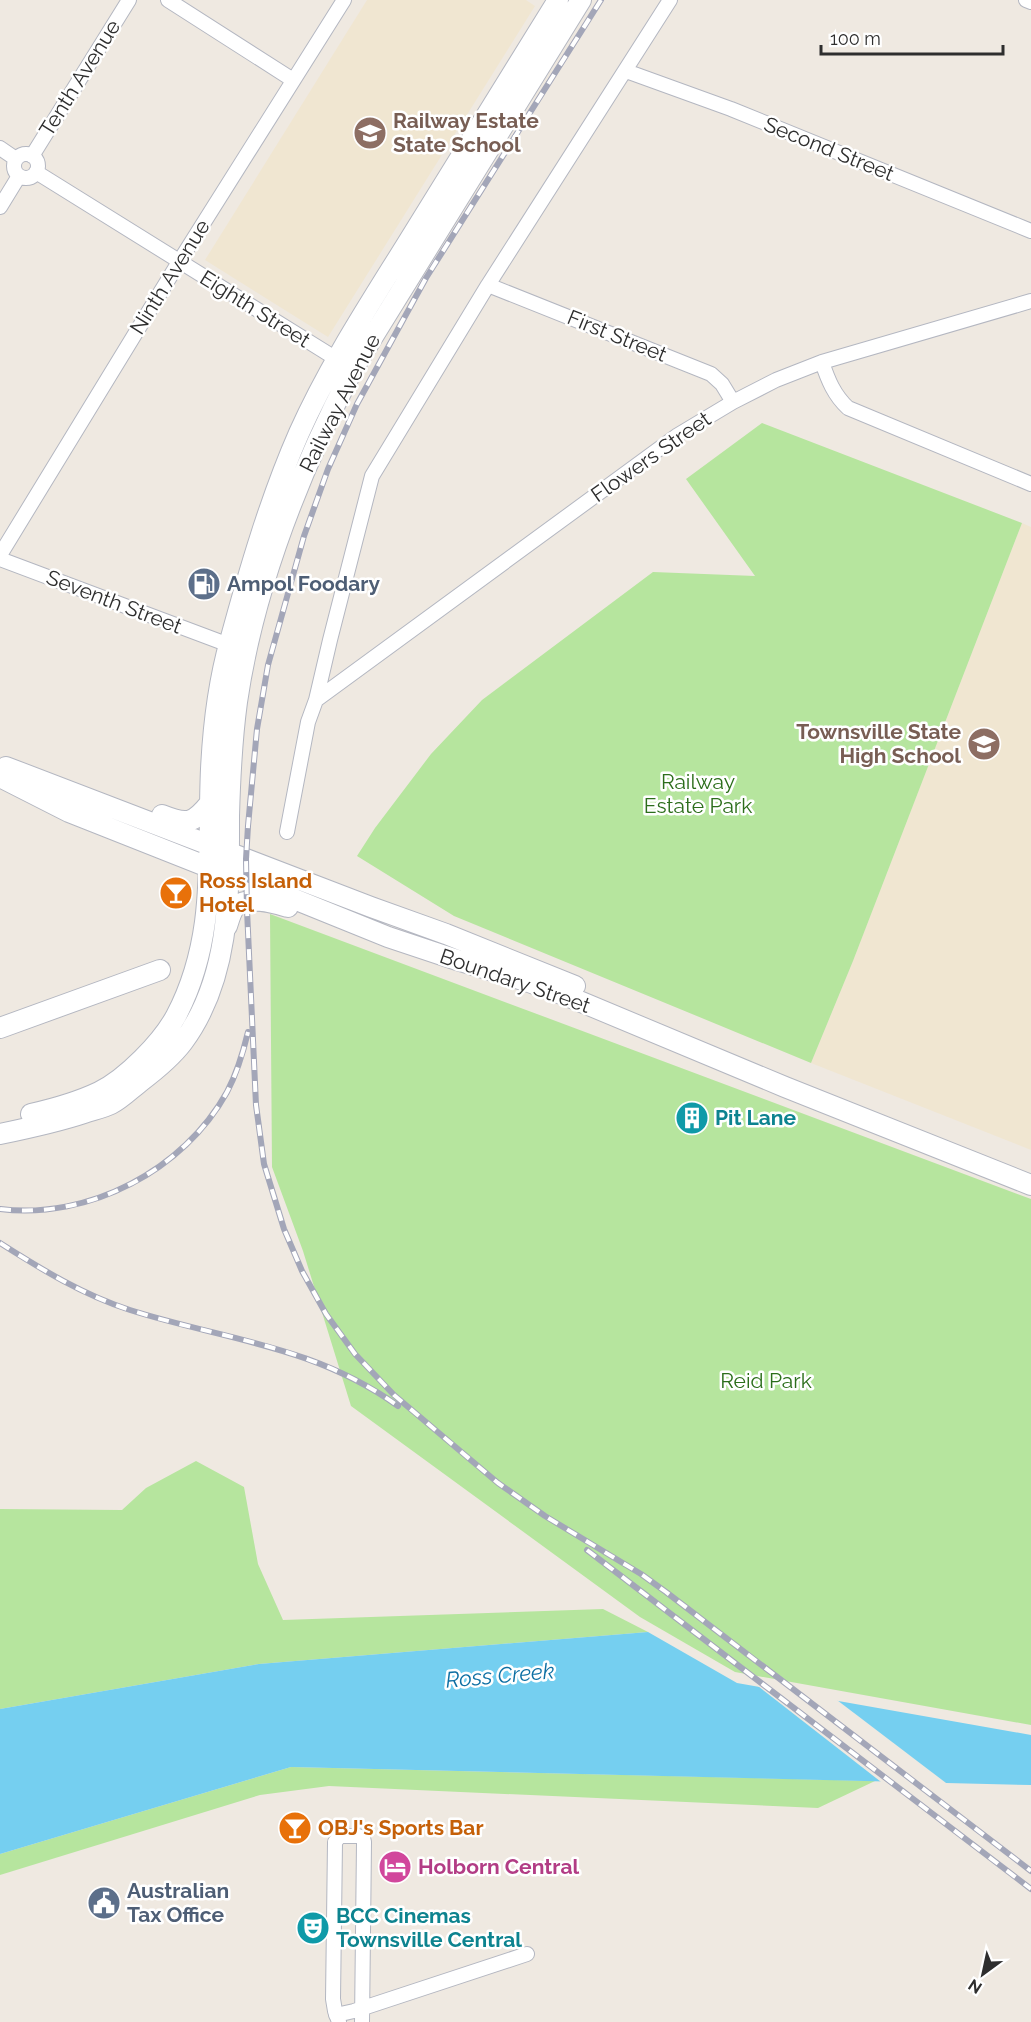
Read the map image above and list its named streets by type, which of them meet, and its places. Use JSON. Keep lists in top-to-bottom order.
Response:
{
  "streets": {
    "main road": ["Railway Avenue", "Boundary Street"],
    "street": [
      "Tenth Avenue",
      "Second Street",
      "Ninth Avenue",
      "Eighth Street",
      "First Street",
      "Flowers Street",
      "Seventh Street"
    ]
  },
  "crossings": [
    ["Tenth Avenue", "Eighth Street"],
    ["Ninth Avenue", "Eighth Street"],
    ["Ninth Avenue", "Seventh Street"],
    ["Eighth Street", "Railway Avenue"],
    ["First Street", "Flowers Street"],
    ["Railway Avenue", "Seventh Street"],
    ["Railway Avenue", "Boundary Street"]
  ],
  "water": ["Ross Creek"],
  "parks": ["Railway Estate Park", "Reid Park"],
  "places": {
    "school or university": ["Railway Estate State School", "Townsville State High School"],
    "fuel station": ["Ampol Foodary"],
    "bar": ["Ross Island Hotel", "OBJ's Sports Bar"],
    "building": ["Pit Lane"],
    "hotel": ["Holborn Central"],
    "public building": ["Australian Tax Office"],
    "theatre": ["BCC Cinemas Townsville Central"]
  },
  "scale_bar": "100 m",
  "north": "bottom left"
}
